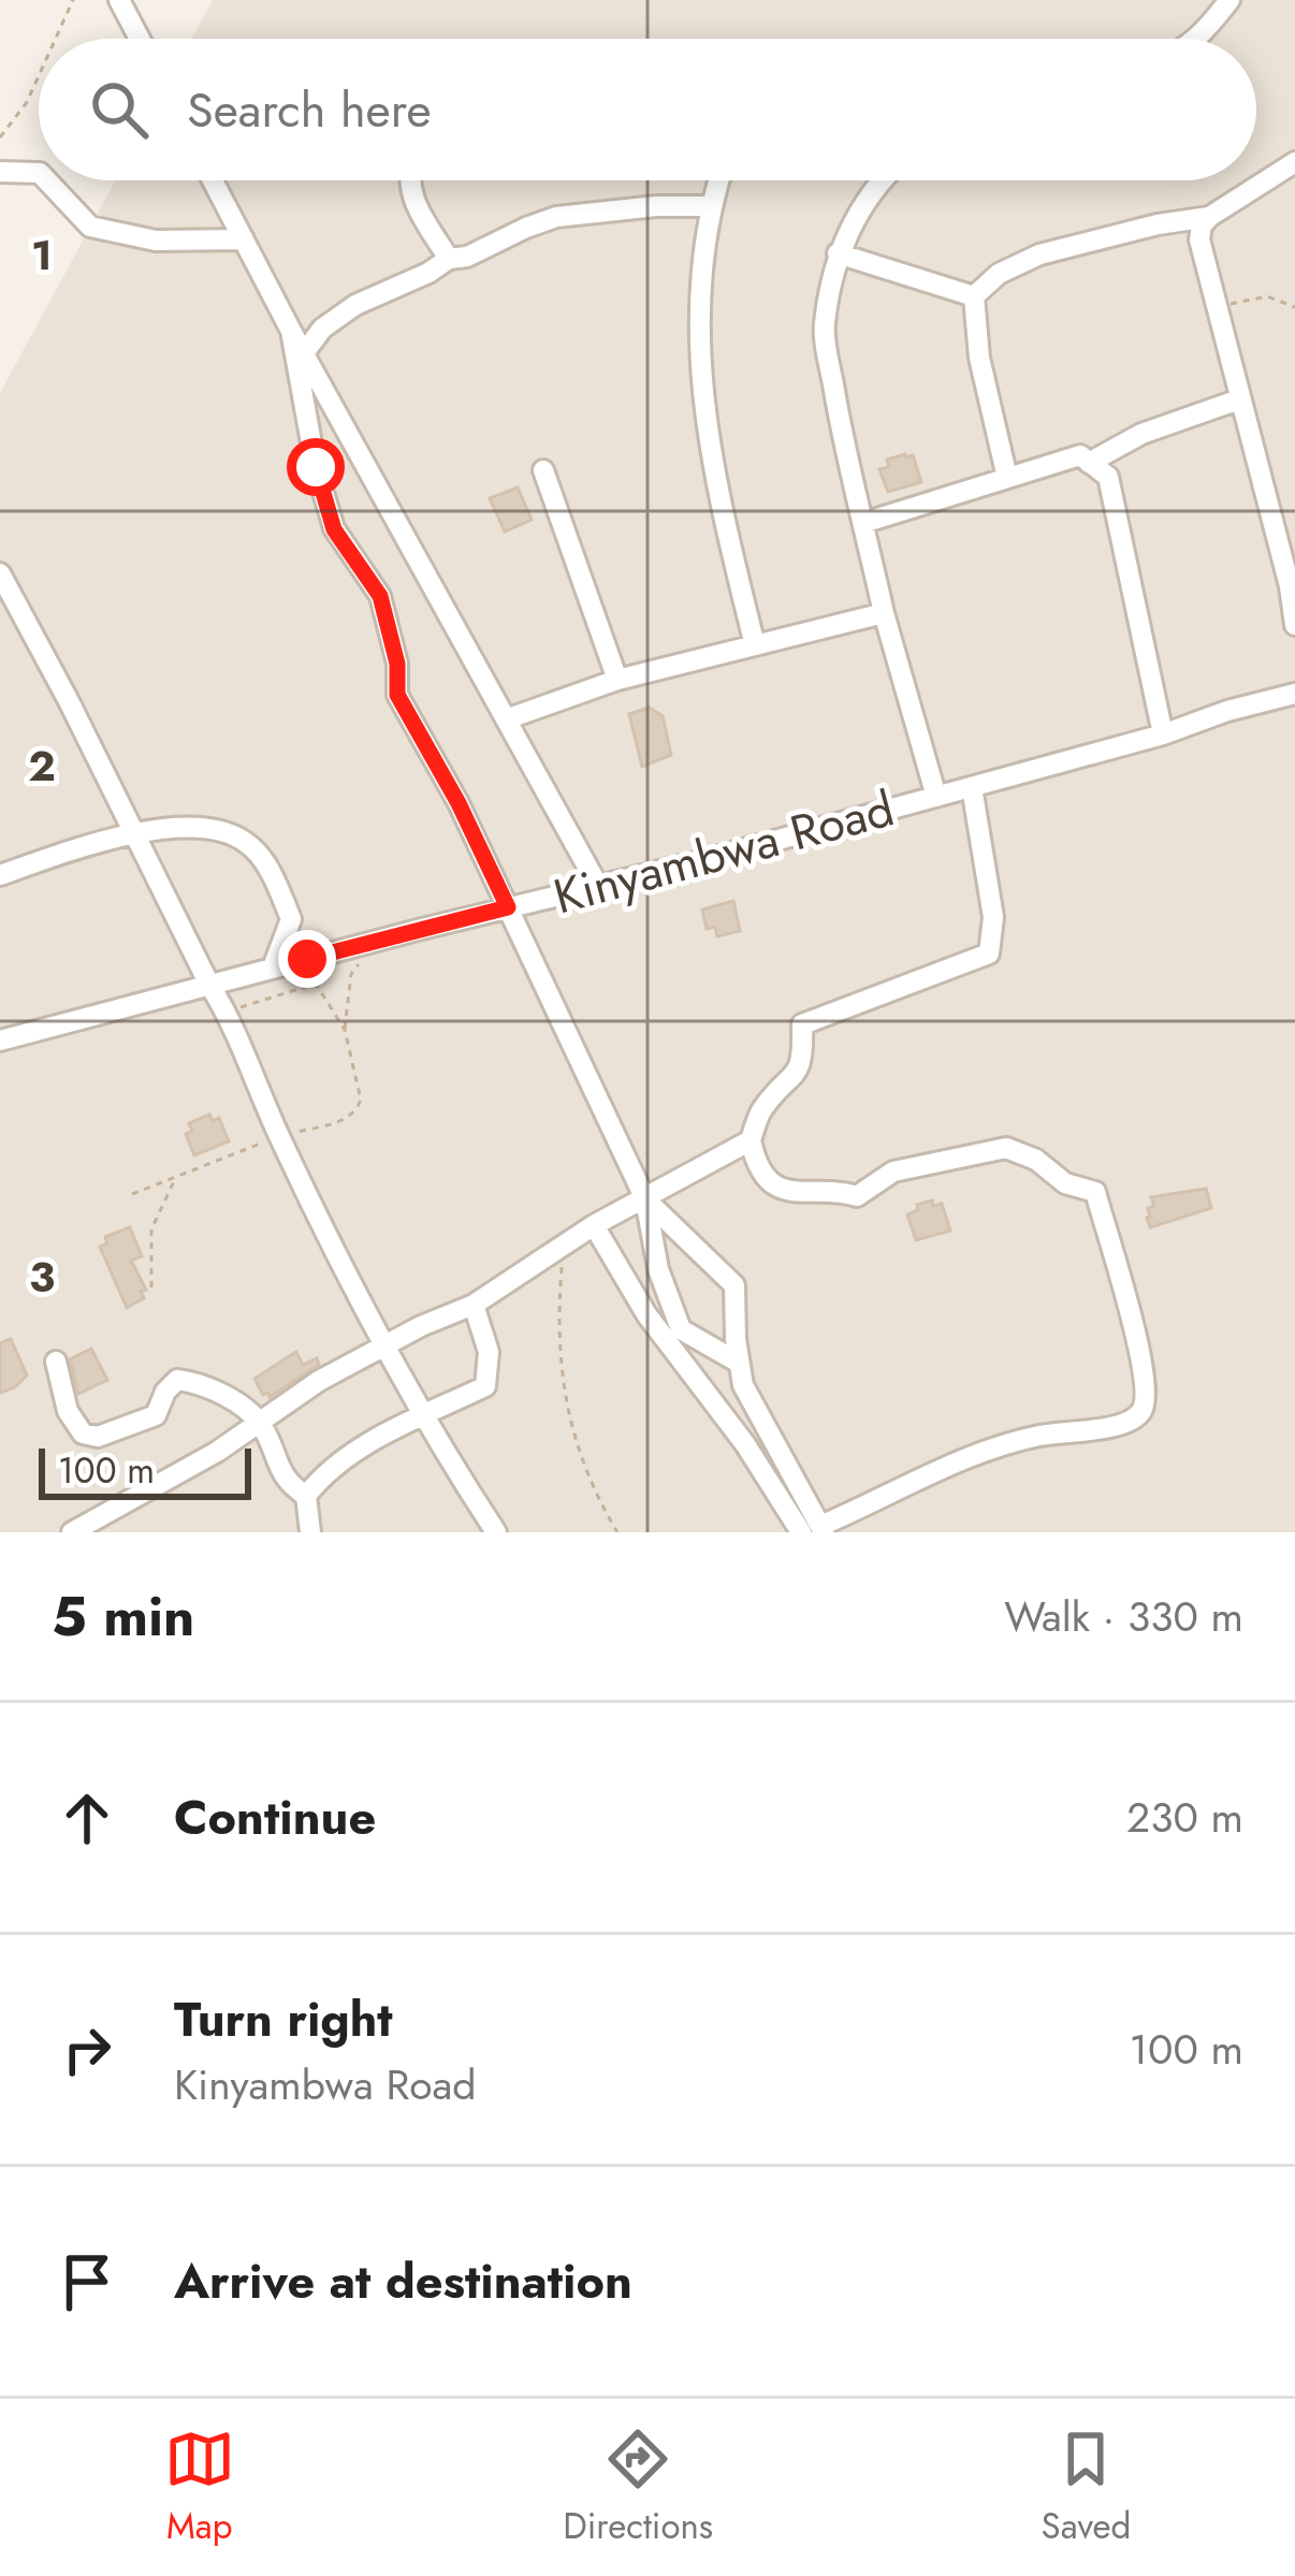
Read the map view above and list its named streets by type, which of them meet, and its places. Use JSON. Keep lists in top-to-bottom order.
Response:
{
  "streets": {
    "street": ["Kinyambwa Road"]
  },
  "scale_bar": "100 m",
  "page": {
    "search": "Search here",
    "scale": "100 m",
    "heading": ["5 min", "Walk · 330 m"],
    "list": [
      ["Continue", "230 m"],
      ["Turn right", "Kinyambwa Road", "100 m"],
      "Arrive at destination"
    ],
    "nav": ["Map", "Directions", "Saved"]
  },
  "grid": {
    "rows": ["1", "2", "3"]
  }
}
